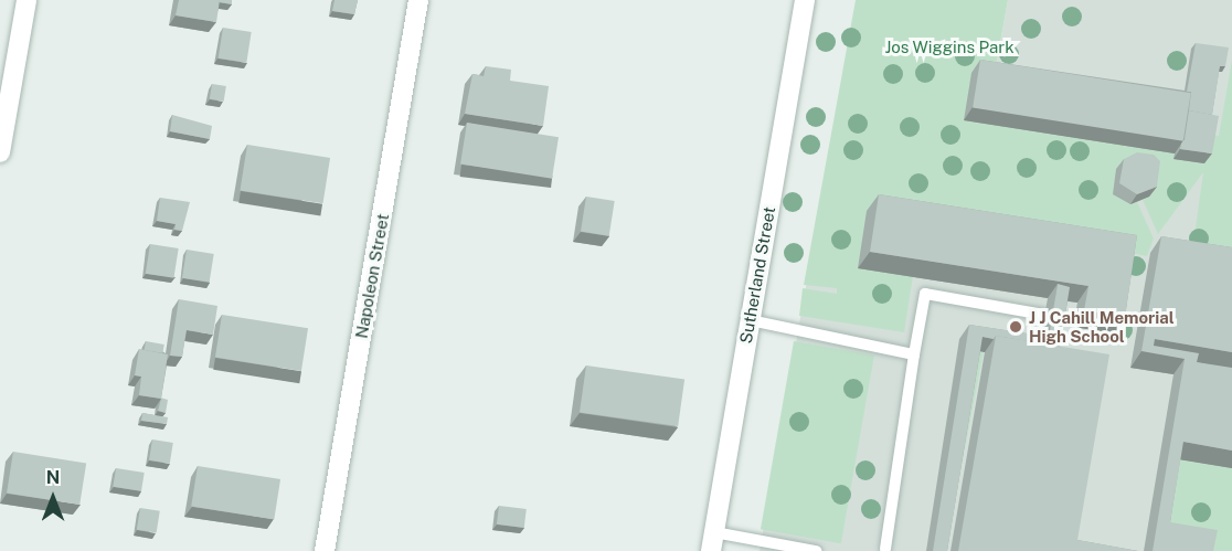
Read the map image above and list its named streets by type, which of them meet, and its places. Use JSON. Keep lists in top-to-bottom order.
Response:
{
  "streets": {
    "street": ["Sutherland Street", "Napoleon Street"]
  },
  "parks": ["Jos Wiggins Park"],
  "places": ["J J Cahill Memorial High School"],
  "north": "top"
}
